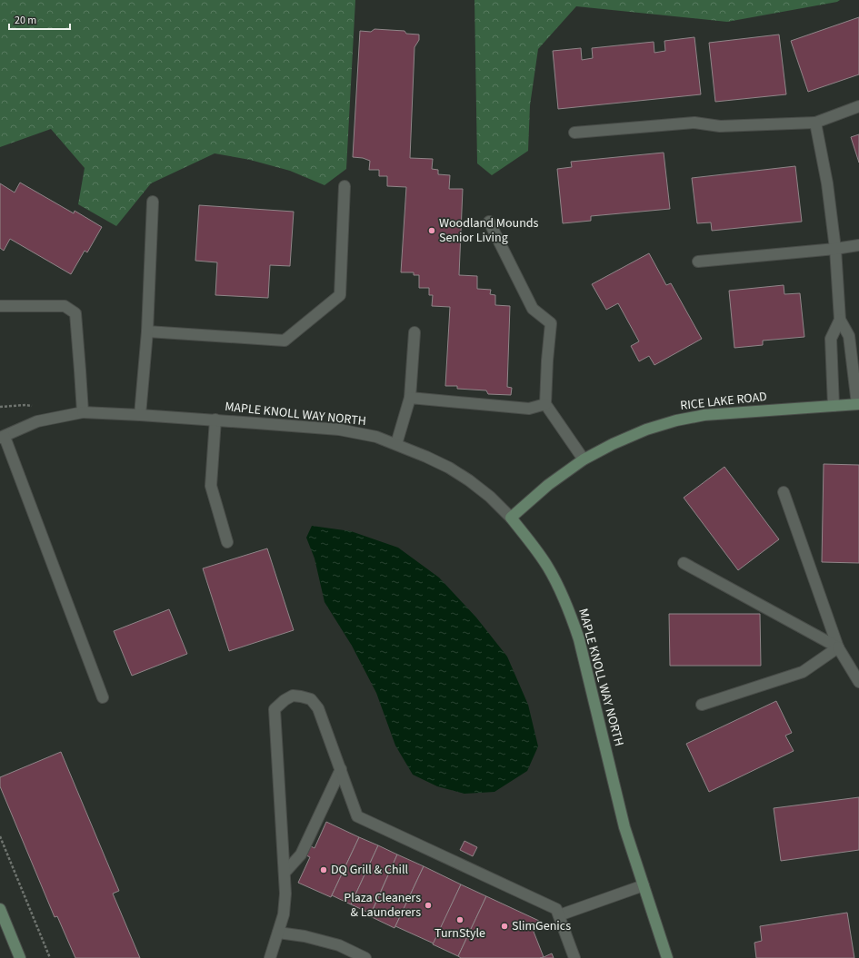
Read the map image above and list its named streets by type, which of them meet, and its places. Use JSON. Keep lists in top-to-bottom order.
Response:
{
  "streets": {
    "street": ["RICE LAKE ROAD", "MAPLE KNOLL WAY NORTH"]
  },
  "crossings": [
    ["RICE LAKE ROAD", "MAPLE KNOLL WAY NORTH"]
  ],
  "places": [
    "Woodland Mounds Senior Living",
    "DQ Grill & Chill",
    "Plaza Cleaners & Launderers",
    "TurnStyle",
    "SlimGenics"
  ],
  "scale_bar": "20 m"
}
